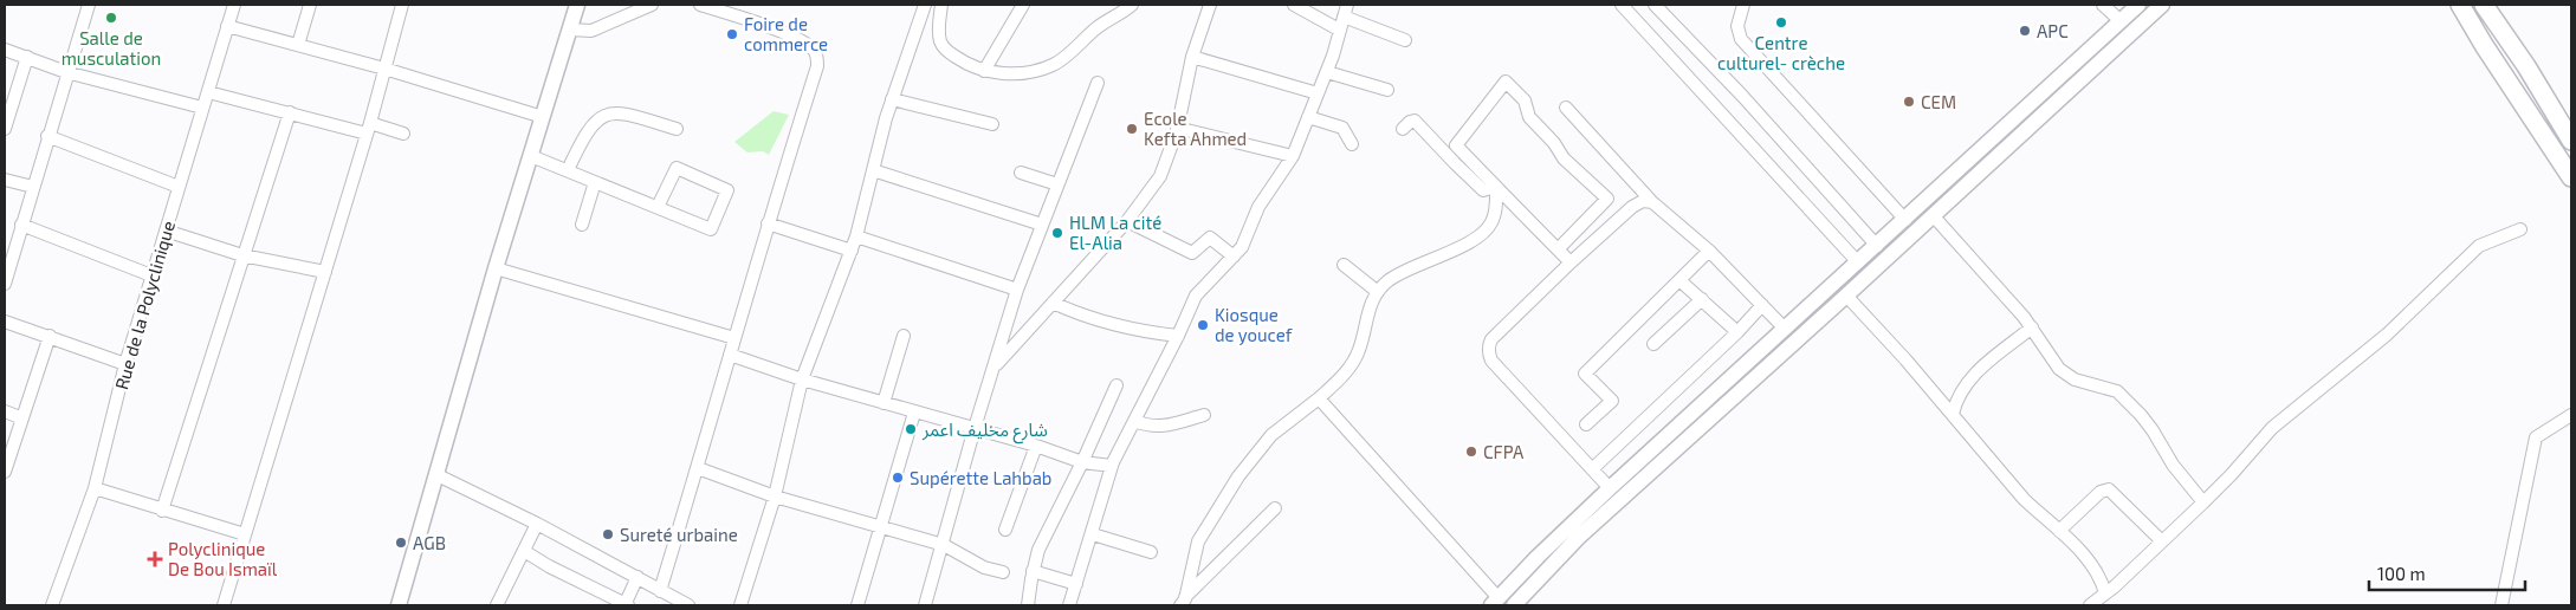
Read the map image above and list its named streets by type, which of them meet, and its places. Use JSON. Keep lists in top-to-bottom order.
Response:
{
  "streets": {
    "street": ["Rue de la Polyclinique"]
  },
  "places": {
    "other": [
      "Salle de musculation",
      "Centre culturel- crèche",
      "APC",
      "Foire de commerce",
      "CEM",
      "Ecole Kefta Ahmed",
      "HLM La cité El-Alia",
      "Kiosque de youcef",
      "شارع مخليف اعمر",
      "CFPA",
      "Supérette Lahbab",
      "Sureté urbaine",
      "AGB"
    ],
    "health": ["Polyclinique De Bou Ismaïl"]
  },
  "scale_bar": "100 m"
}
